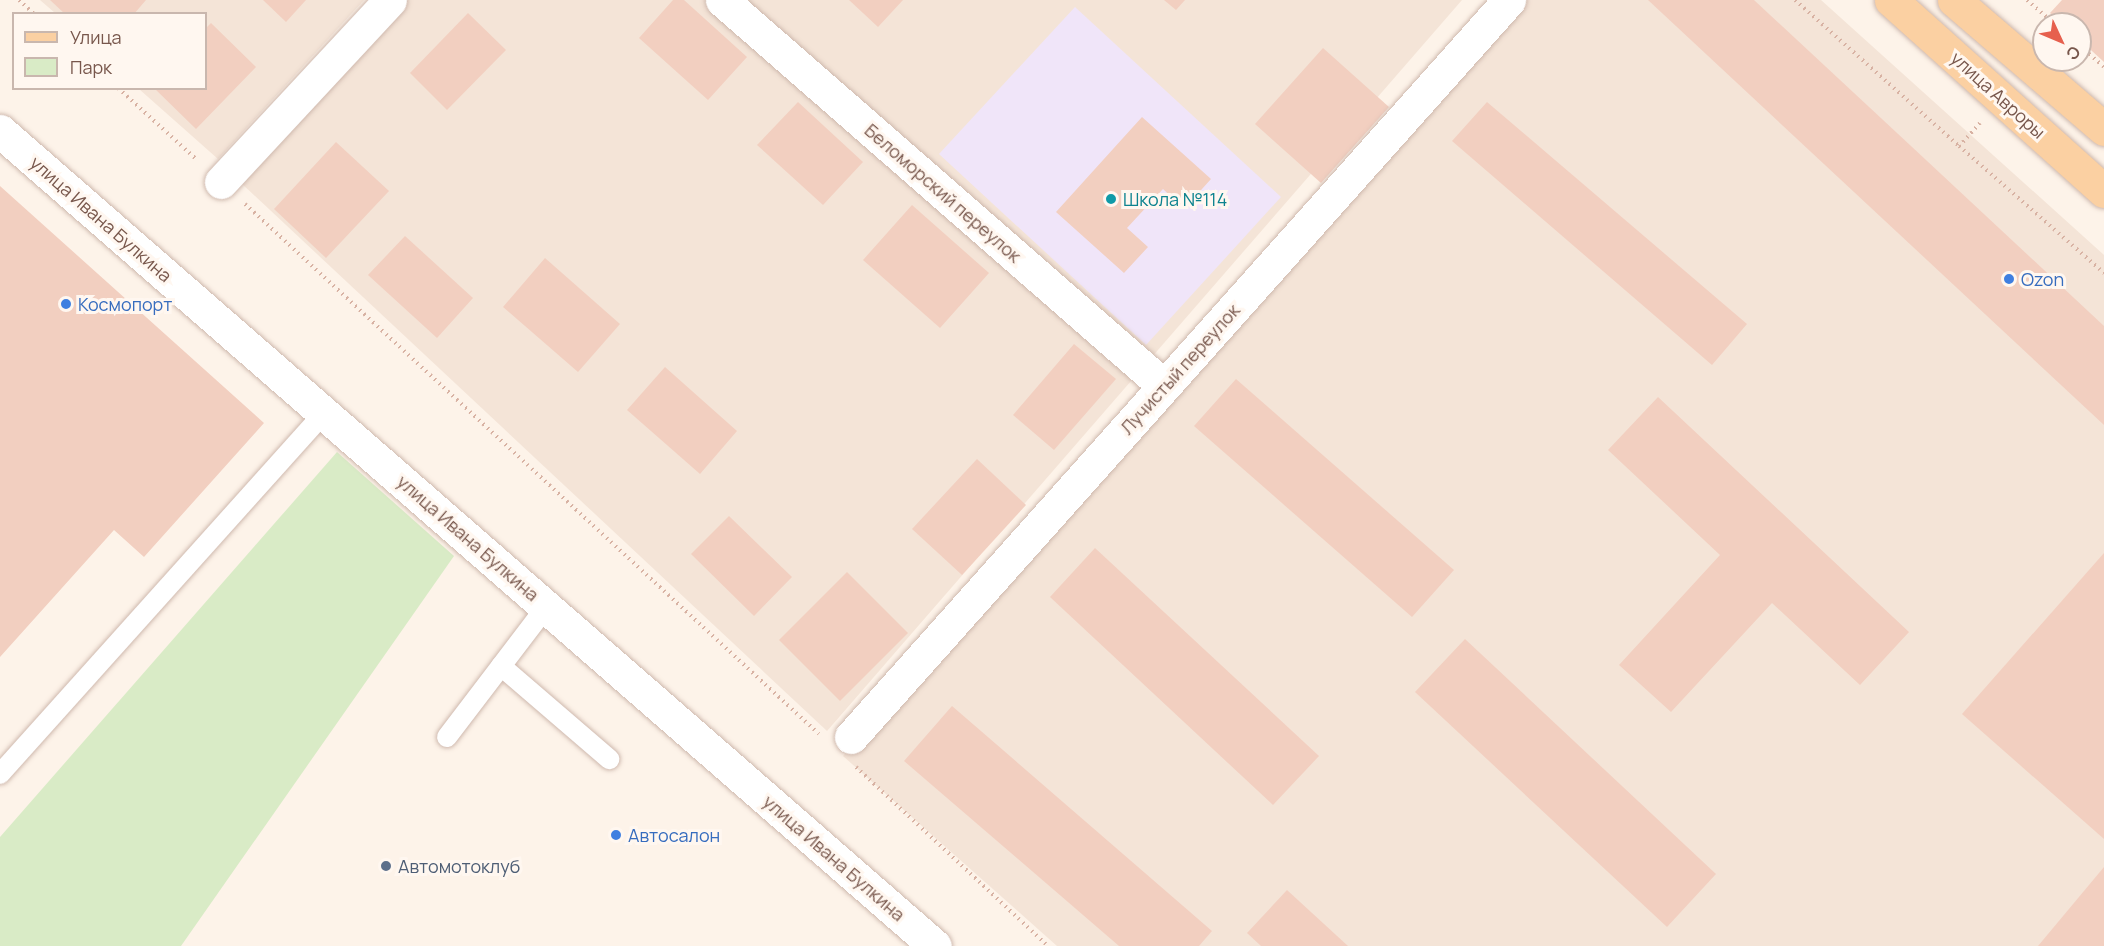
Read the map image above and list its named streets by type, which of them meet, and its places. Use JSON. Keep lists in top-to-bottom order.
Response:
{
  "streets": {
    "main road": ["улица Авроры"],
    "street": ["Беломорский переулок", "улица Ивана Булкина", "Лучистый переулок"]
  },
  "crossings": [
    ["Беломорский переулок", "Лучистый переулок"]
  ],
  "places": [
    "Школа №114",
    "Ozon",
    "Космопорт",
    "Автосалон",
    "Автомотоклуб"
  ],
  "legend": ["Улица", "Парк"],
  "north": "bottom right"
}
